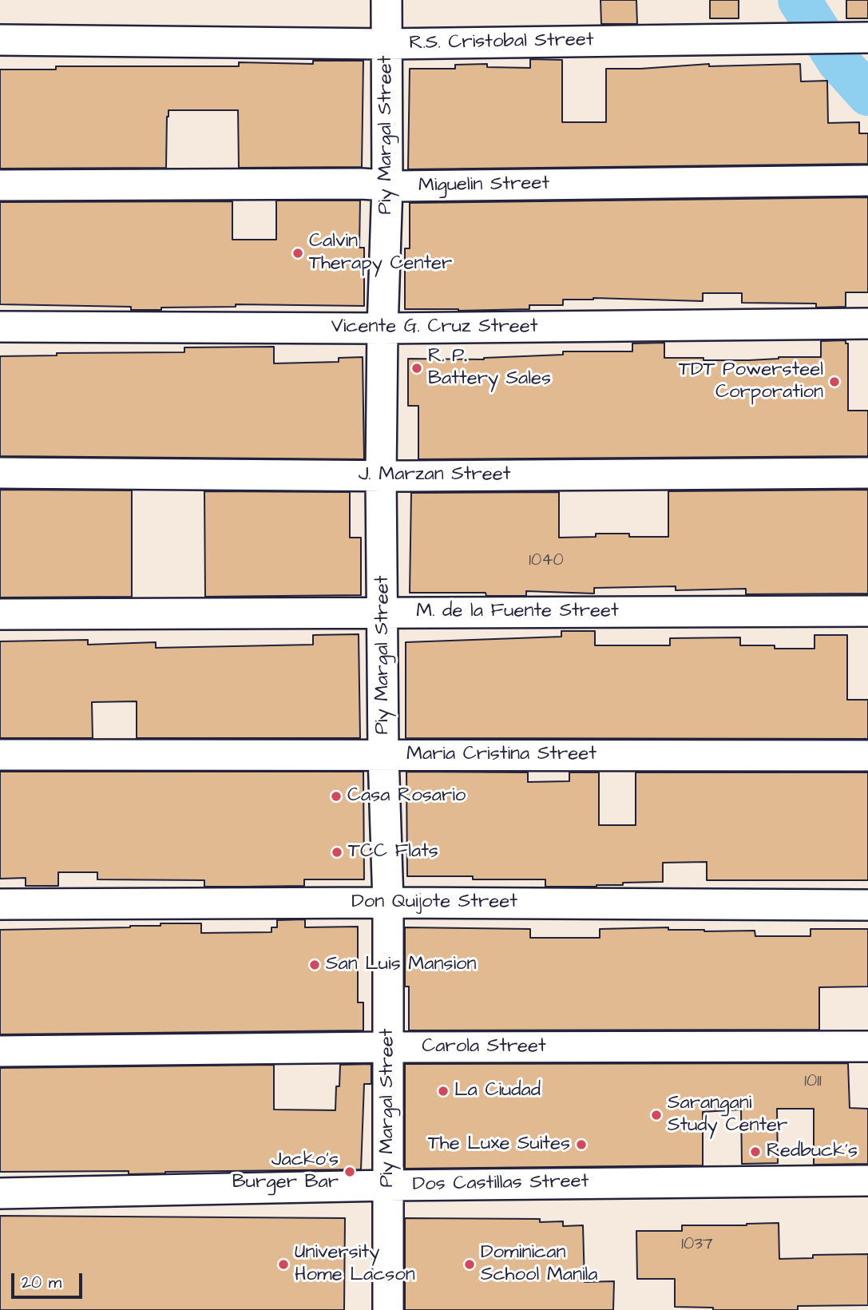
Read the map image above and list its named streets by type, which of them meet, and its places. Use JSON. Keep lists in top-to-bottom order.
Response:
{
  "streets": {
    "street": [
      "R.S. Cristobal Street",
      "Piy Margal Street",
      "Miguelin Street",
      "Vicente G. Cruz Street",
      "J. Marzan Street",
      "M. de la Fuente Street",
      "Maria Cristina Street",
      "Don Quijote Street",
      "Carola Street",
      "Dos Castillas Street"
    ]
  },
  "crossings": [
    ["R.S. Cristobal Street", "Piy Margal Street"],
    ["Piy Margal Street", "Miguelin Street"],
    ["Piy Margal Street", "Vicente G. Cruz Street"],
    ["Piy Margal Street", "J. Marzan Street"],
    ["Piy Margal Street", "M. de la Fuente Street"],
    ["Piy Margal Street", "Maria Cristina Street"],
    ["Piy Margal Street", "Don Quijote Street"],
    ["Piy Margal Street", "Carola Street"],
    ["Piy Margal Street", "Dos Castillas Street"]
  ],
  "places": [
    "Calvin Therapy Center",
    "R. P. Battery Sales",
    "TDT Powersteel Corporation",
    "Casa Rosario",
    "TCC Flats",
    "San Luis Mansion",
    "La Ciudad",
    "Sarangani Study Center",
    "The Luxe Suites",
    "Redbuck's",
    "Jacko's Burger Bar",
    "University Home Lacson",
    "Dominican School Manila"
  ],
  "house_numbers": ["1040", "1011", "1037"],
  "scale_bar": "20 m"
}
